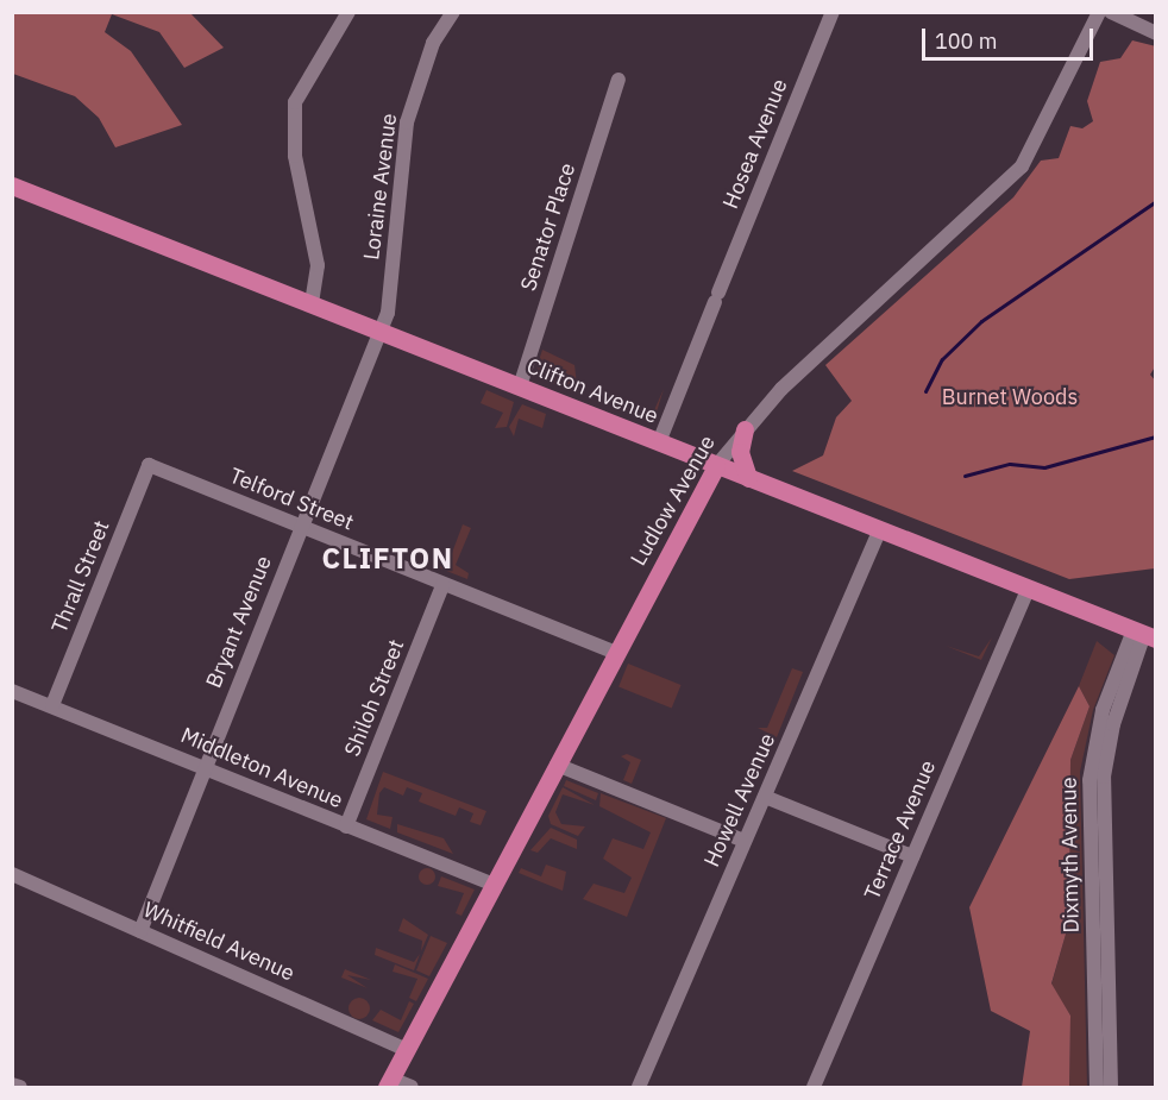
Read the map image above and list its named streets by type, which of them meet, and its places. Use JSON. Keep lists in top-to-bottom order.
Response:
{
  "streets": {
    "main road": ["Clifton Avenue", "Ludlow Avenue"],
    "street": [
      "Hosea Avenue",
      "Loraine Avenue",
      "Senator Place",
      "Telford Street",
      "Thrall Street",
      "Bryant Avenue",
      "Shiloh Street",
      "Middleton Avenue",
      "Howell Avenue",
      "Terrace Avenue",
      "Dixmyth Avenue",
      "Whitfield Avenue"
    ]
  },
  "crossings": [
    ["Hosea Avenue", "Clifton Avenue"],
    ["Loraine Avenue", "Clifton Avenue"],
    ["Loraine Avenue", "Bryant Avenue"],
    ["Senator Place", "Clifton Avenue"],
    ["Clifton Avenue", "Ludlow Avenue"],
    ["Clifton Avenue", "Bryant Avenue"],
    ["Clifton Avenue", "Howell Avenue"],
    ["Clifton Avenue", "Terrace Avenue"],
    ["Clifton Avenue", "Dixmyth Avenue"],
    ["Telford Street", "Ludlow Avenue"],
    ["Telford Street", "Thrall Street"],
    ["Telford Street", "Bryant Avenue"],
    ["Telford Street", "Shiloh Street"],
    ["Ludlow Avenue", "Middleton Avenue"],
    ["Ludlow Avenue", "Whitfield Avenue"],
    ["Thrall Street", "Middleton Avenue"],
    ["Bryant Avenue", "Middleton Avenue"],
    ["Bryant Avenue", "Whitfield Avenue"],
    ["Shiloh Street", "Middleton Avenue"]
  ],
  "districts": ["CLIFTON"],
  "parks": ["Burnet Woods"],
  "scale_bar": "100 m"
}
